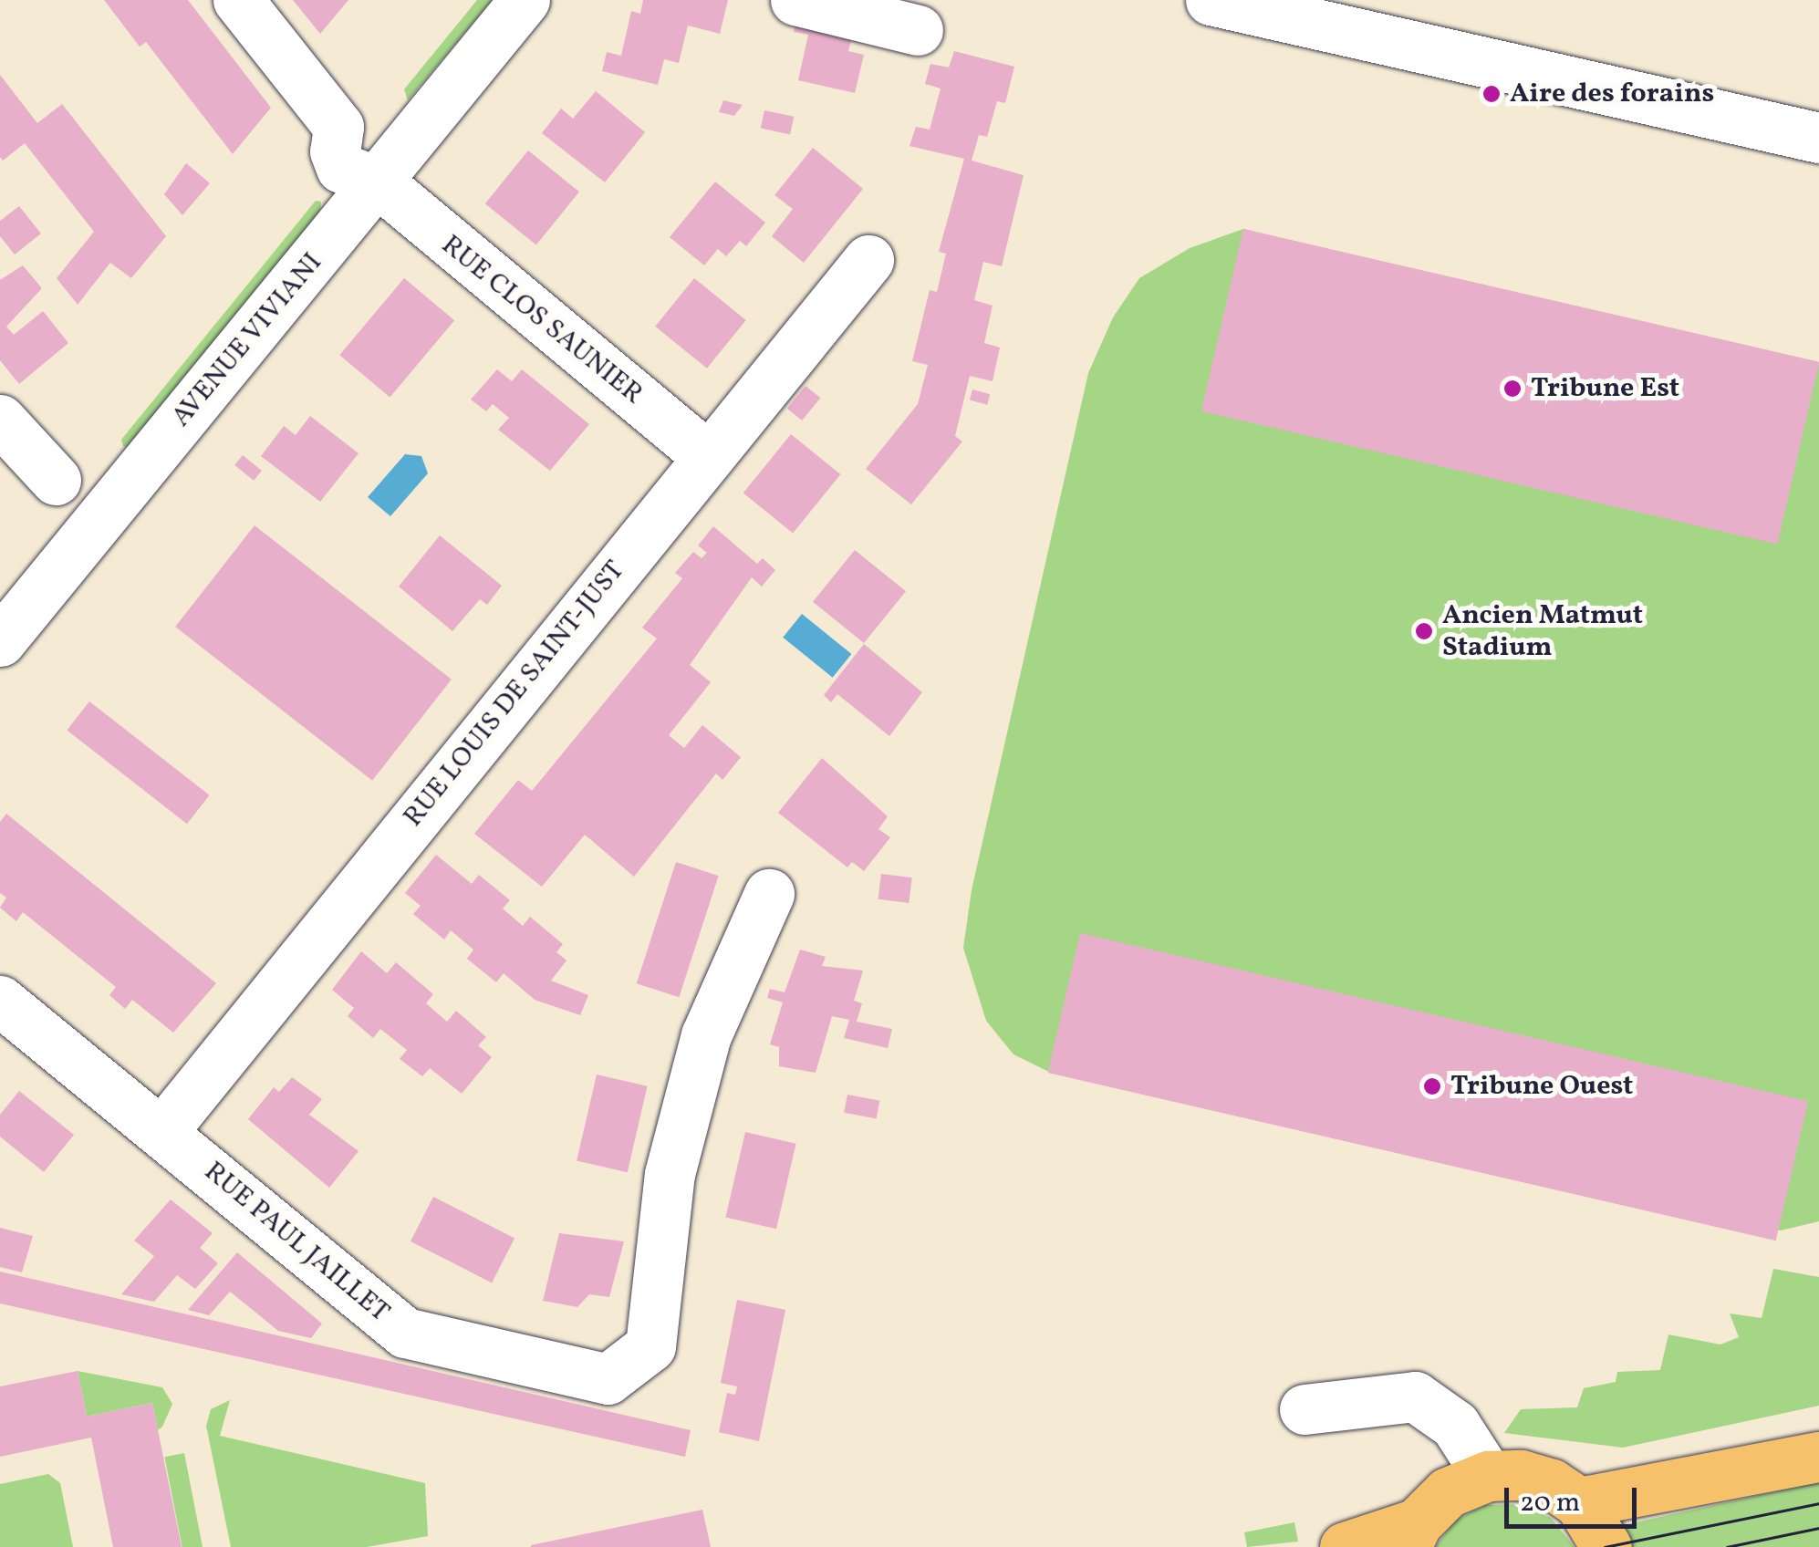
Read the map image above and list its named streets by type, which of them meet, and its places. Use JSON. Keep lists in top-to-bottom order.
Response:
{
  "streets": {
    "street": [
      "RUE CLOS SAUNIER",
      "AVENUE VIVIANI",
      "RUE LOUIS DE SAINT-JUST",
      "RUE PAUL JAILLET"
    ]
  },
  "crossings": [
    ["RUE CLOS SAUNIER", "AVENUE VIVIANI"],
    ["RUE CLOS SAUNIER", "RUE LOUIS DE SAINT-JUST"],
    ["RUE LOUIS DE SAINT-JUST", "RUE PAUL JAILLET"]
  ],
  "places": [
    "Aire des forains",
    "Tribune Est",
    "Ancien Matmut Stadium",
    "Tribune Ouest"
  ],
  "scale_bar": "20 m"
}
